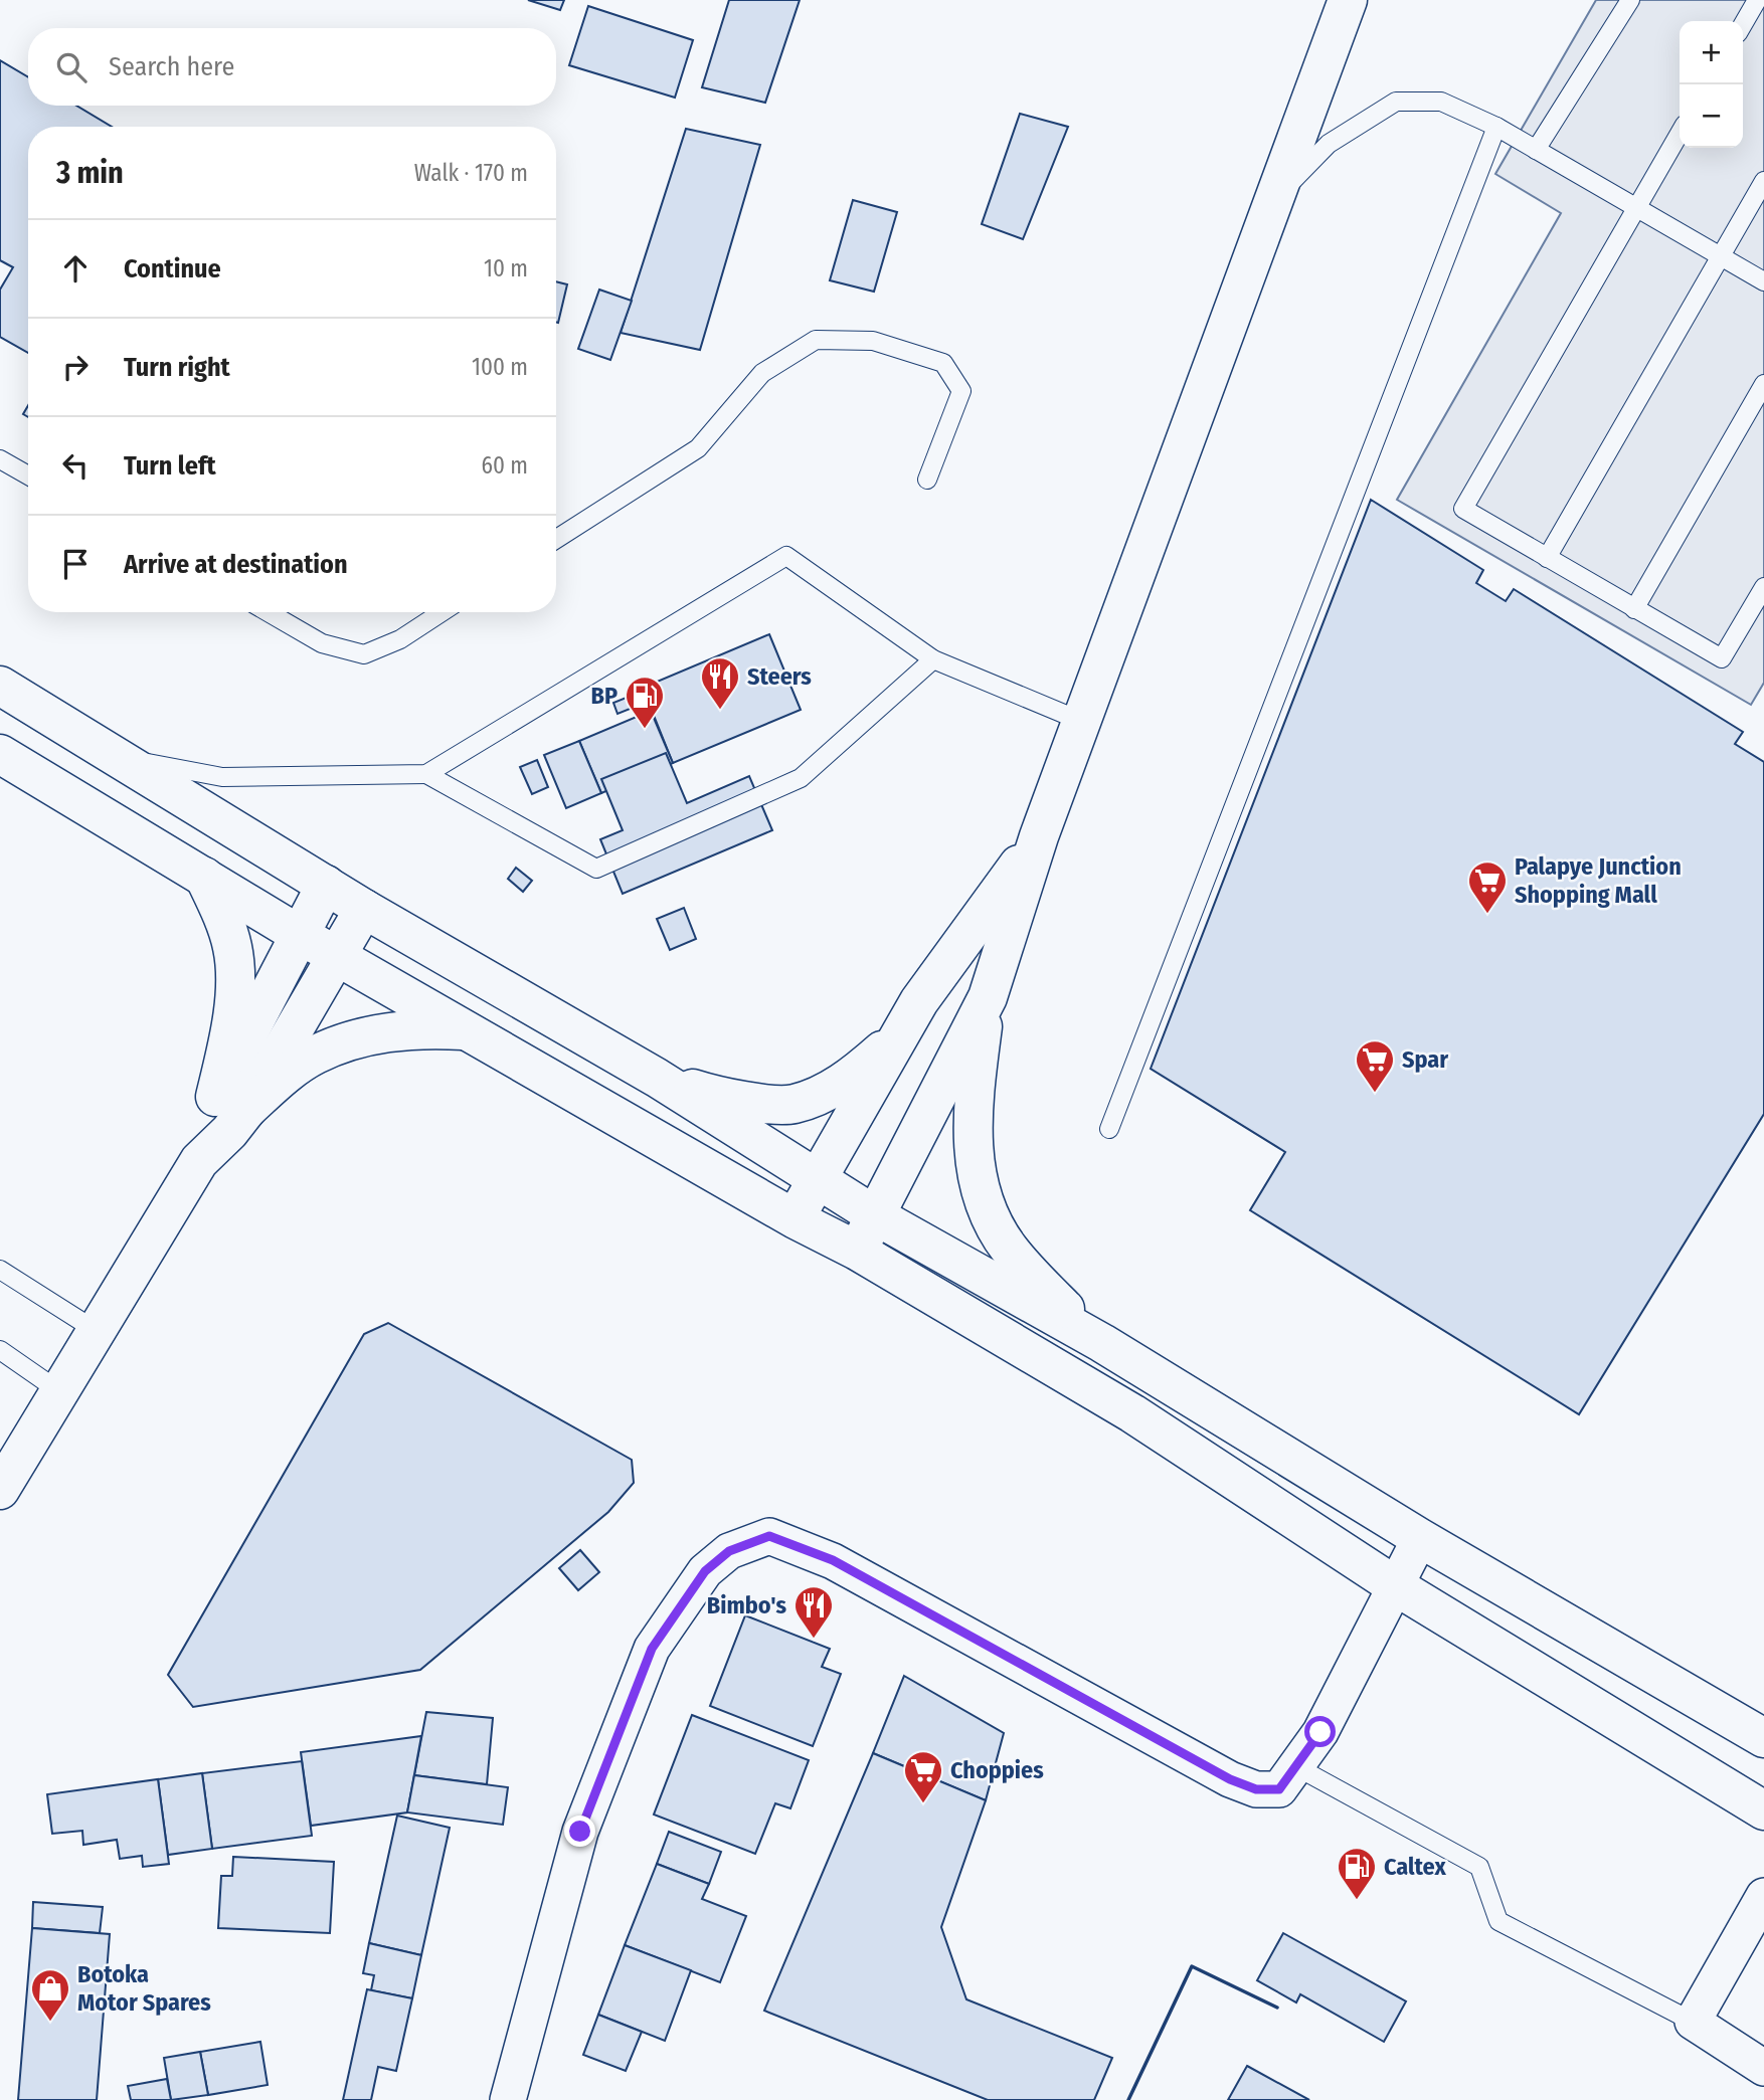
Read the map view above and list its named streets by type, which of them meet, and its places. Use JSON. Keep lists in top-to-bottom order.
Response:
{
  "places": {
    "restaurant": ["Steers", "Bimbo's"],
    "fuel station": ["BP", "Caltex"],
    "supermarket": ["Palapye Junction Shopping Mall", "Spar", "Choppies"],
    "shop": ["Botoka Motor Spares"]
  },
  "page": {
    "map_buttons": ["+", "−"],
    "search": "Search here",
    "heading": ["3 min", "Walk · 170 m"],
    "list": [
      ["Continue", "10 m"],
      ["Turn right", "100 m"],
      ["Turn left", "60 m"],
      "Arrive at destination"
    ]
  }
}
